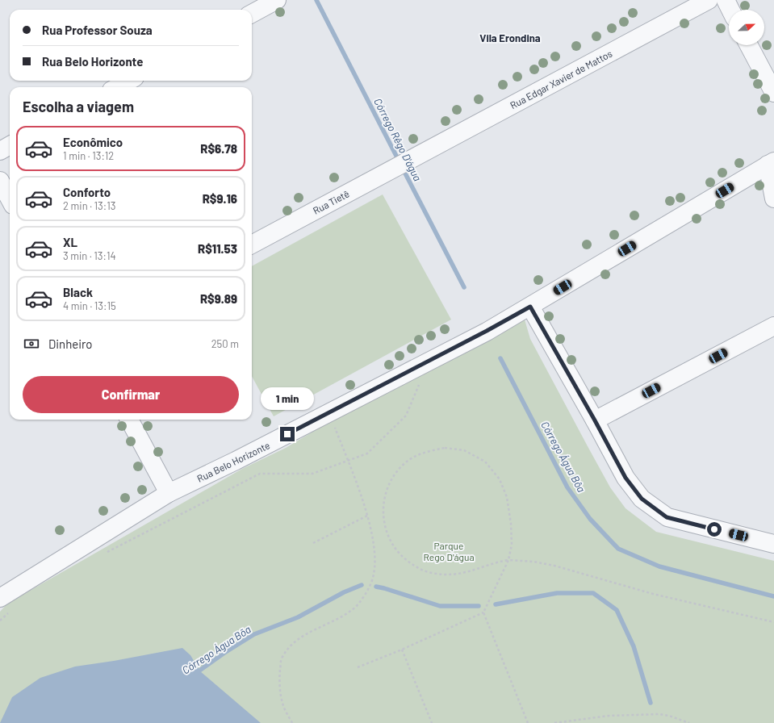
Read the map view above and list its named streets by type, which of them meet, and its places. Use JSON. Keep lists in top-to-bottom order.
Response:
{
  "streets": {
    "street": ["Rua Edgar Xavier de Mattos", "Rua Tietê", "Rua Belo Horizonte"]
  },
  "crossings": [
    ["Rua Edgar Xavier de Mattos", "Rua Tietê"]
  ],
  "districts": ["Vila Erondina"],
  "water": ["Córrego Rêgo D'água", "Córrego Água Bôa", "Córrego Água Bõa"],
  "parks": ["Parque Rego D'água"],
  "north": "right",
  "page": {
    "banner": ["Rua Professor Souza", "Rua Belo Horizonte"],
    "heading": "Escolha a viagem",
    "list": [
      {
        "name": "Econômico",
        "note": "1 min · 13:12",
        "value": "R$6.78"
      },
      {
        "name": "Conforto",
        "note": "2 min · 13:13",
        "value": "R$9.16"
      },
      {
        "name": "XL",
        "note": "3 min · 13:14",
        "value": "R$11.53"
      },
      {
        "name": "Black",
        "note": "4 min · 13:15",
        "value": "R$9.89"
      }
    ],
    "pay": ["Dinheiro", "250 m"],
    "buttons": "Confirmar",
    "bubble": "1 min"
  }
}
